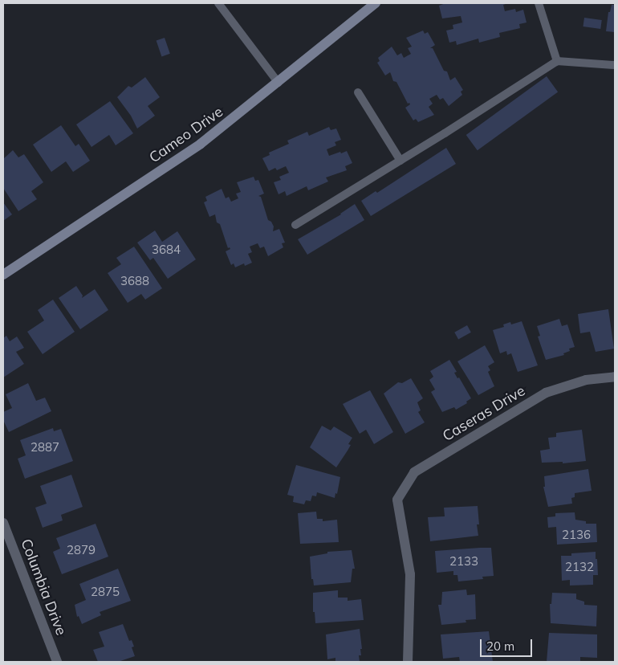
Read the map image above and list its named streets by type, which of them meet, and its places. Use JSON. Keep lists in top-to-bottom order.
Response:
{
  "streets": {
    "street": ["Cameo Drive", "Caseras Drive", "Columbia Drive"]
  },
  "house_numbers": [
    "3684",
    "3688",
    "2887",
    "2136",
    "2879",
    "2133",
    "2132",
    "2875"
  ],
  "scale_bar": "20 m"
}
